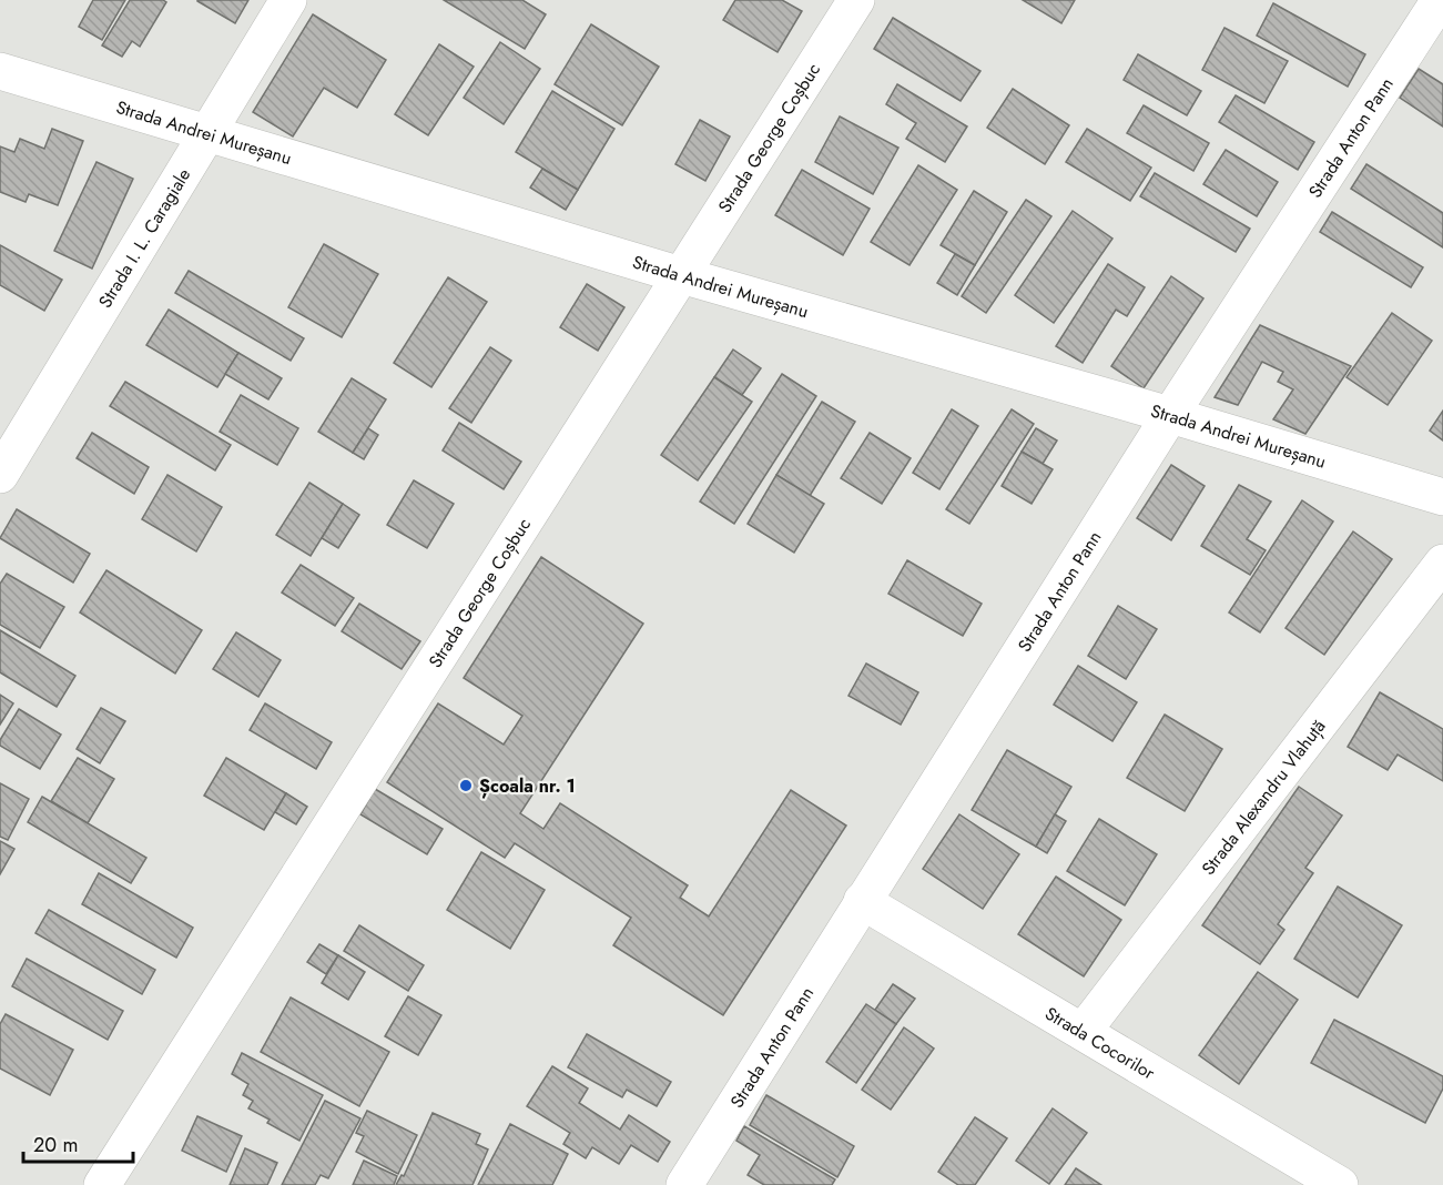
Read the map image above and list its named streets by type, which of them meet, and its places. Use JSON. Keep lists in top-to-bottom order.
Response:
{
  "streets": {
    "street": [
      "Strada Andrei Mureșanu",
      "Strada George Coșbuc",
      "Strada Anton Pann",
      "Strada I. L. Caragiale",
      "Strada Alexandru Vlahuță",
      "Strada Cocorilor"
    ]
  },
  "crossings": [
    ["Strada Andrei Mureșanu", "Strada George Coșbuc"],
    ["Strada Andrei Mureșanu", "Strada Anton Pann"],
    ["Strada Andrei Mureșanu", "Strada I. L. Caragiale"],
    ["Strada Anton Pann", "Strada Cocorilor"],
    ["Strada Alexandru Vlahuță", "Strada Cocorilor"]
  ],
  "places": ["Școala nr. 1"],
  "scale_bar": "20 m"
}
